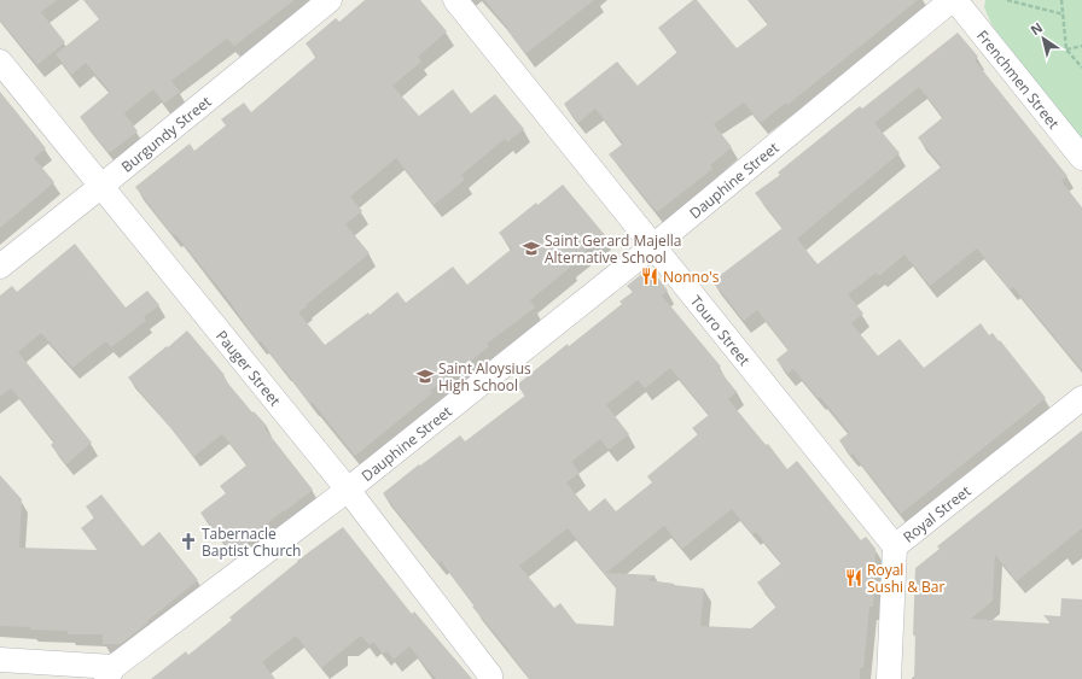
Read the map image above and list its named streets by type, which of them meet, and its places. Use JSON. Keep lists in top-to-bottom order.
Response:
{
  "streets": {
    "street": [
      "Frenchmen Street",
      "Burgundy Street",
      "Dauphine Street",
      "Touro Street",
      "Pauger Street",
      "Royal Street"
    ]
  },
  "crossings": [
    ["Frenchmen Street", "Dauphine Street"],
    ["Burgundy Street", "Pauger Street"],
    ["Dauphine Street", "Touro Street"],
    ["Dauphine Street", "Pauger Street"],
    ["Touro Street", "Royal Street"]
  ],
  "places": {
    "school or university": ["Saint Gerard Majella Alternative School", "Saint Aloysius High School"],
    "restaurant": ["Nonno's", "Royal Sushi & Bar"],
    "church": ["Tabernacle Baptist Church"]
  },
  "north": "top left"
}
